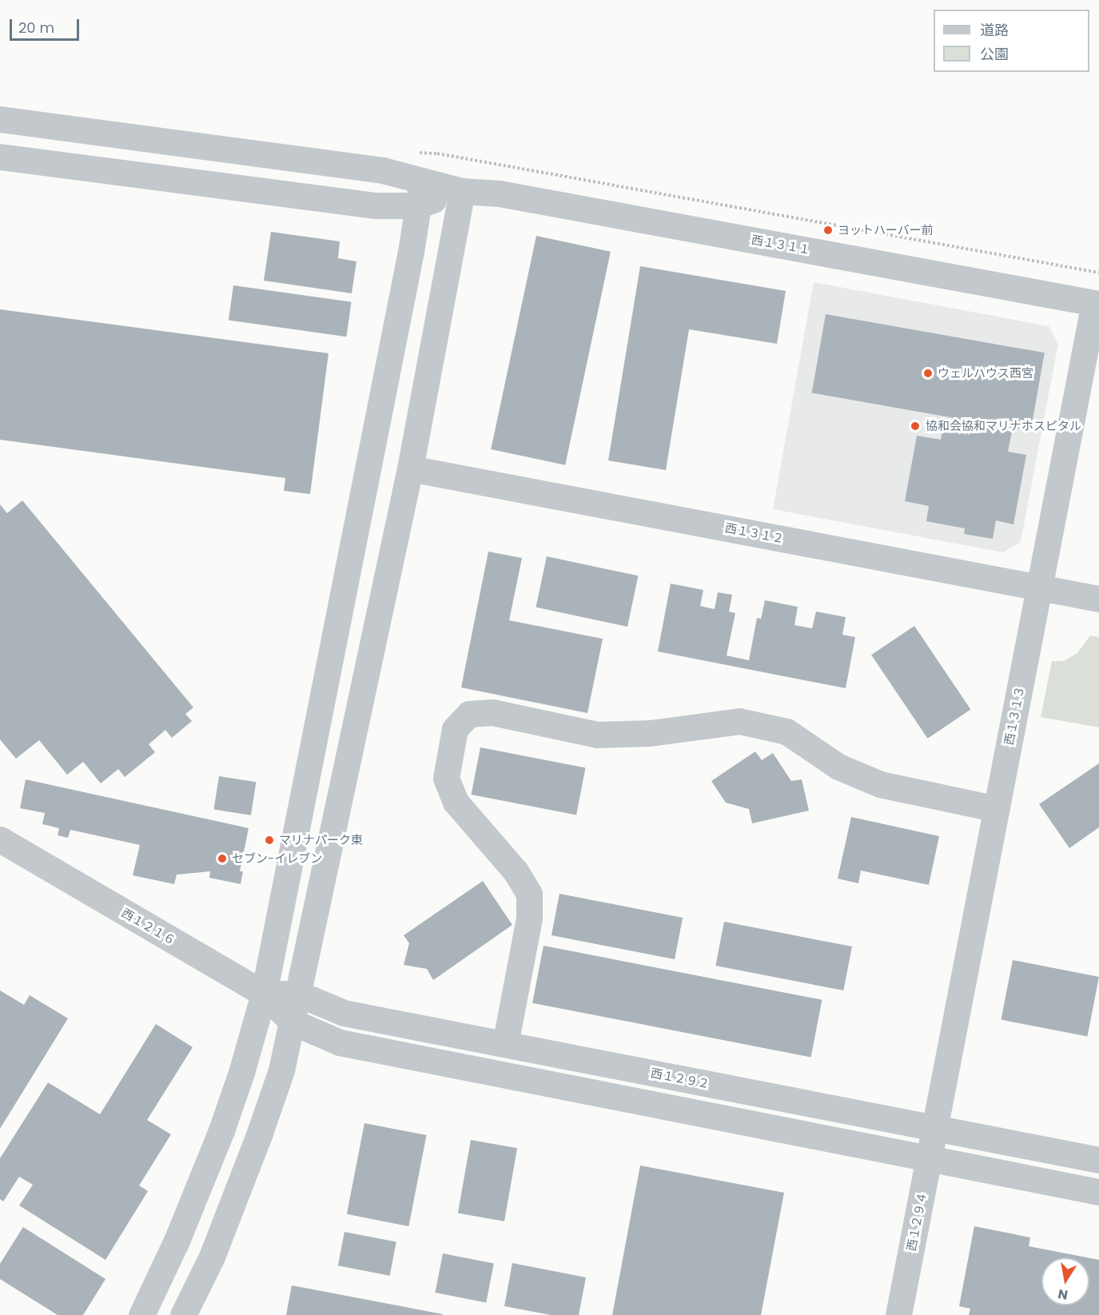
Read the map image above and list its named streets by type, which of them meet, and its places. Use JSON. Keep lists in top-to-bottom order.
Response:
{
  "streets": {
    "street": [
      "西１３１１",
      "西１３１２",
      "西１３１３",
      "西１２１６",
      "西１２９２",
      "西１２９４"
    ]
  },
  "crossings": [
    ["西１３１１", "西１３１３"],
    ["西１３１２", "西１３１３"],
    ["西１３１３", "西１２９２"],
    ["西１３１３", "西１２９４"],
    ["西１２１６", "西１２９２"],
    ["西１２９２", "西１２９４"]
  ],
  "places": [
    "ヨットハーバー前",
    "ウェルハウス西宮",
    "協和会協和マリナホスピタル",
    "マリナパーク東",
    "セブン-イレブン"
  ],
  "legend": ["道路", "公園"],
  "scale_bar": "20 m",
  "north": "bottom"
}
